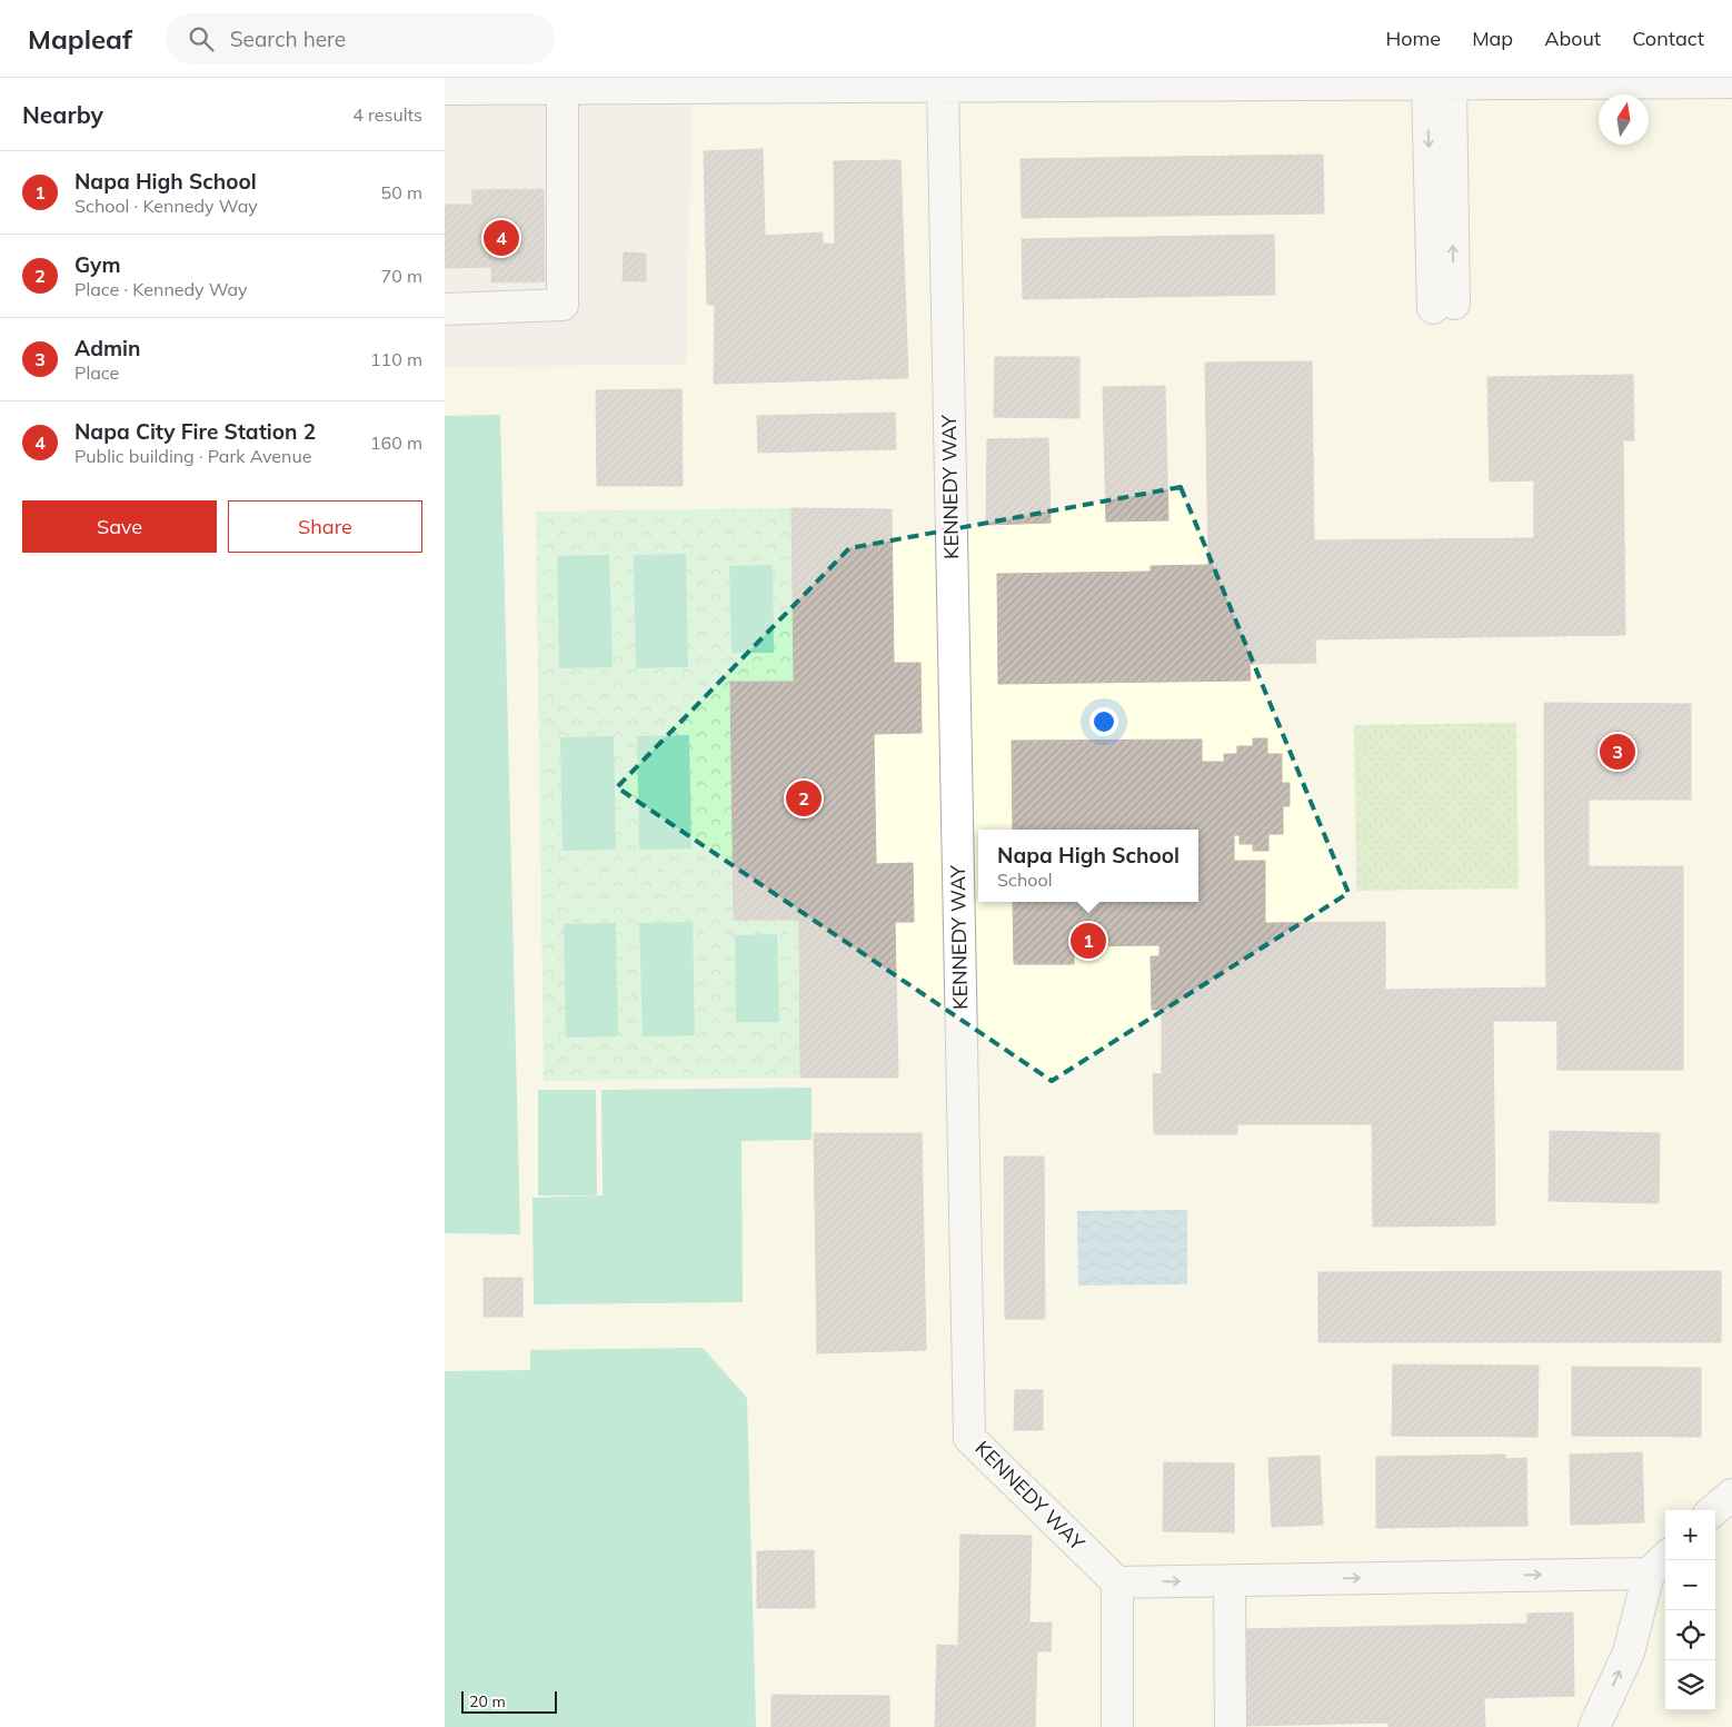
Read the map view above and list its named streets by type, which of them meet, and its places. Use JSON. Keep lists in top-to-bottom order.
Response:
{
  "streets": {
    "street": ["KENNEDY WAY"]
  },
  "scale_bar": "20 m",
  "north": "top",
  "page": {
    "header": "Mapleaf",
    "search": "Search here",
    "nav": [
      "Home",
      "Map",
      "About",
      "Contact"
    ],
    "heading": ["Nearby", "4 results"],
    "list": [
      {
        "mark": "1",
        "name": "Napa High School",
        "note": "School · Kennedy Way",
        "value": "50 m"
      },
      {
        "mark": "2",
        "name": "Gym",
        "note": "Place · Kennedy Way",
        "value": "70 m"
      },
      {
        "mark": "3",
        "name": "Admin",
        "note": "Place",
        "value": "110 m"
      },
      {
        "mark": "4",
        "name": "Napa City Fire Station 2",
        "note": "Public building · Park Avenue",
        "value": "160 m"
      }
    ],
    "pins": [
      "4",
      "3",
      "2",
      "1"
    ],
    "buttons": ["Save", "Share"],
    "popup": ["Napa High School", "School"],
    "map_buttons": ["+", "−"],
    "scale": "20 m"
  }
}
